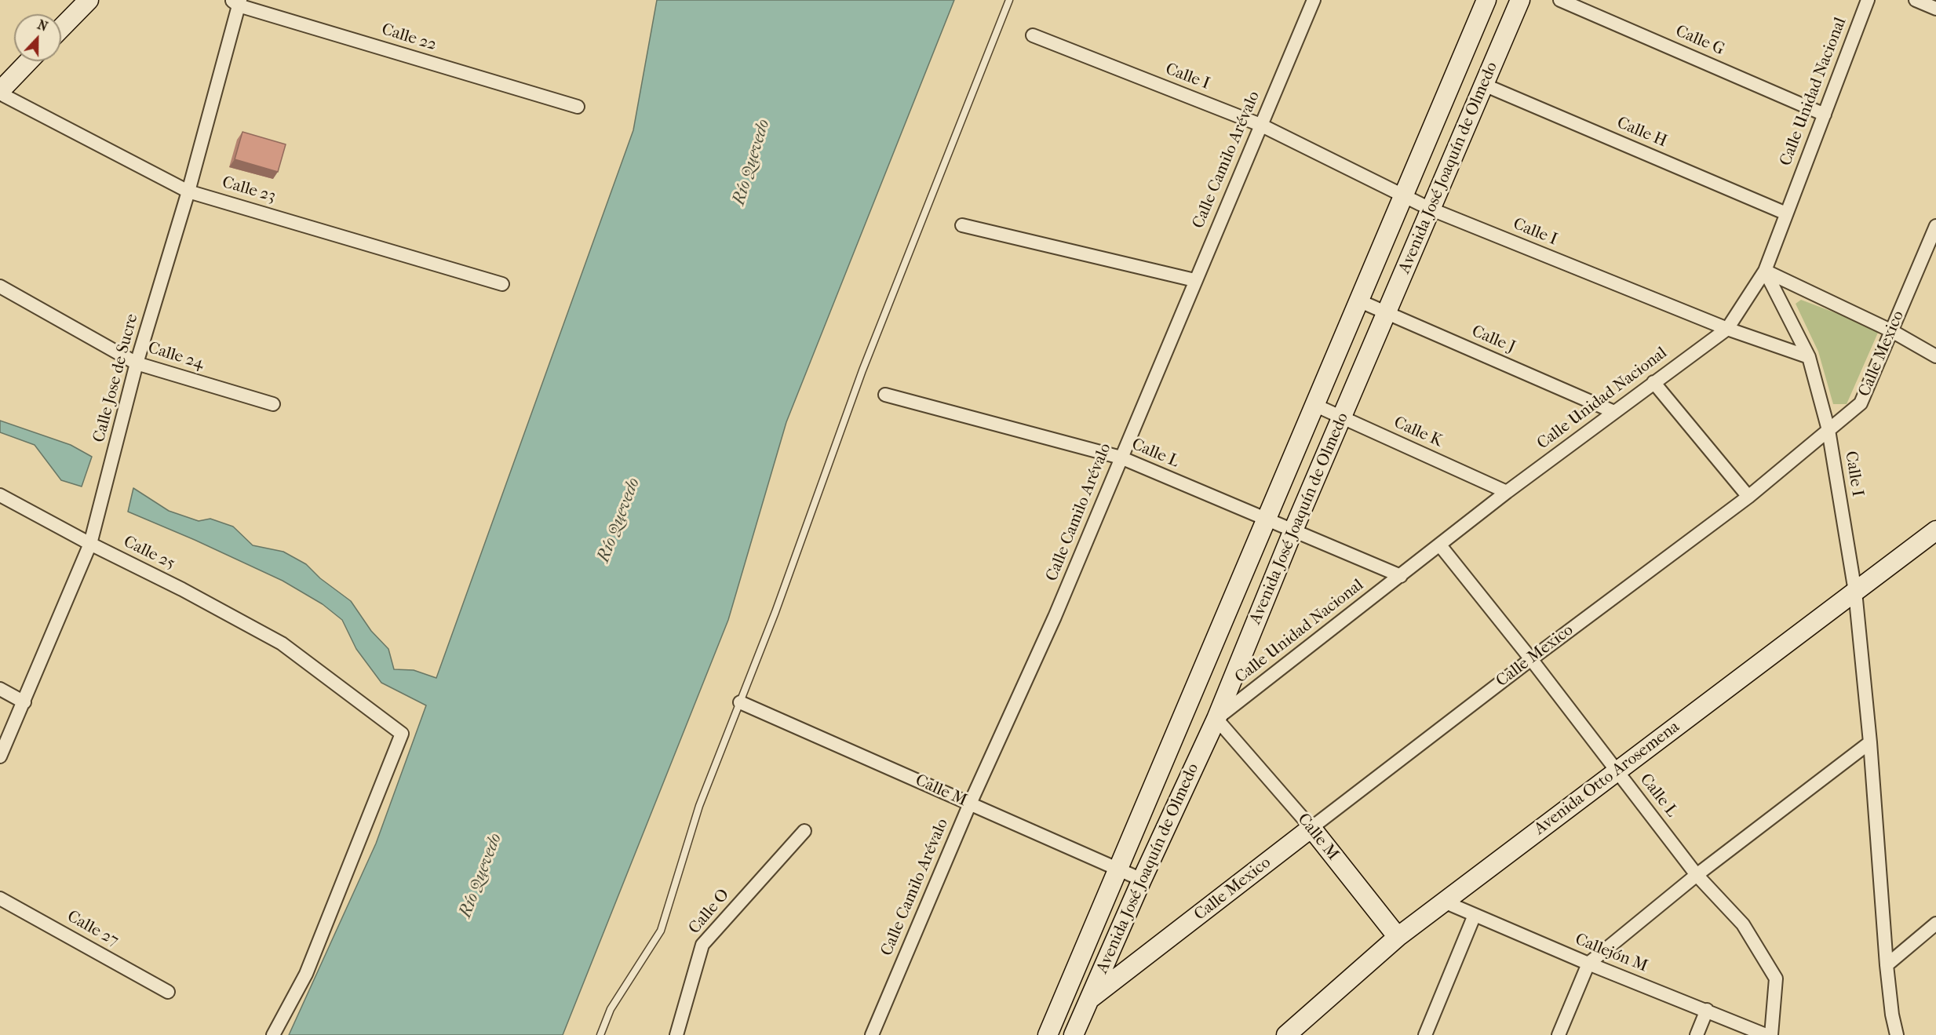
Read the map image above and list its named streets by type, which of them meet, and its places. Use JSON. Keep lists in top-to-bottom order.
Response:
{
  "streets": {
    "main road": [
      "Avenida José Joaquín de Olmedo",
      "Calle Mexico",
      "Avenida Otto Arosemena",
      "Calle M"
    ],
    "street": [
      "Calle 22",
      "Calle G",
      "Calle I",
      "Calle Unidad Nacional",
      "Calle H",
      "Calle Camilo Arévalo",
      "Calle 23",
      "Calle J",
      "Calle 24",
      "Calle Jose de Sucre",
      "Calle K",
      "Calle L",
      "Calle 25",
      "Calle O",
      "Calle 27",
      "Callejón M"
    ]
  },
  "crossings": [
    ["Calle 22", "Calle Jose de Sucre"],
    ["Calle G", "Calle Unidad Nacional"],
    ["Calle I", "Calle Unidad Nacional"],
    ["Calle I", "Calle Camilo Arévalo"],
    ["Calle I", "Avenida José Joaquín de Olmedo"],
    ["Calle I", "Calle Mexico"],
    ["Calle I", "Avenida Otto Arosemena"],
    ["Calle Unidad Nacional", "Calle H"],
    ["Calle Unidad Nacional", "Avenida José Joaquín de Olmedo"],
    ["Calle Unidad Nacional", "Calle J"],
    ["Calle Unidad Nacional", "Calle K"],
    ["Calle Unidad Nacional", "Calle L"],
    ["Calle Unidad Nacional", "Calle M"],
    ["Calle H", "Avenida José Joaquín de Olmedo"],
    ["Calle Camilo Arévalo", "Calle L"],
    ["Calle Camilo Arévalo", "Calle M"],
    ["Avenida José Joaquín de Olmedo", "Calle J"],
    ["Avenida José Joaquín de Olmedo", "Calle Mexico"],
    ["Avenida José Joaquín de Olmedo", "Calle K"],
    ["Avenida José Joaquín de Olmedo", "Calle L"],
    ["Avenida José Joaquín de Olmedo", "Calle M"],
    ["Calle 23", "Calle Jose de Sucre"],
    ["Calle Mexico", "Calle L"],
    ["Calle Mexico", "Calle M"],
    ["Calle 24", "Calle Jose de Sucre"],
    ["Calle Jose de Sucre", "Calle 25"],
    ["Calle L", "Avenida Otto Arosemena"],
    ["Avenida Otto Arosemena", "Calle M"],
    ["Avenida Otto Arosemena", "Callejón M"]
  ],
  "water": ["Río Quevedo"],
  "north": "top"
}
